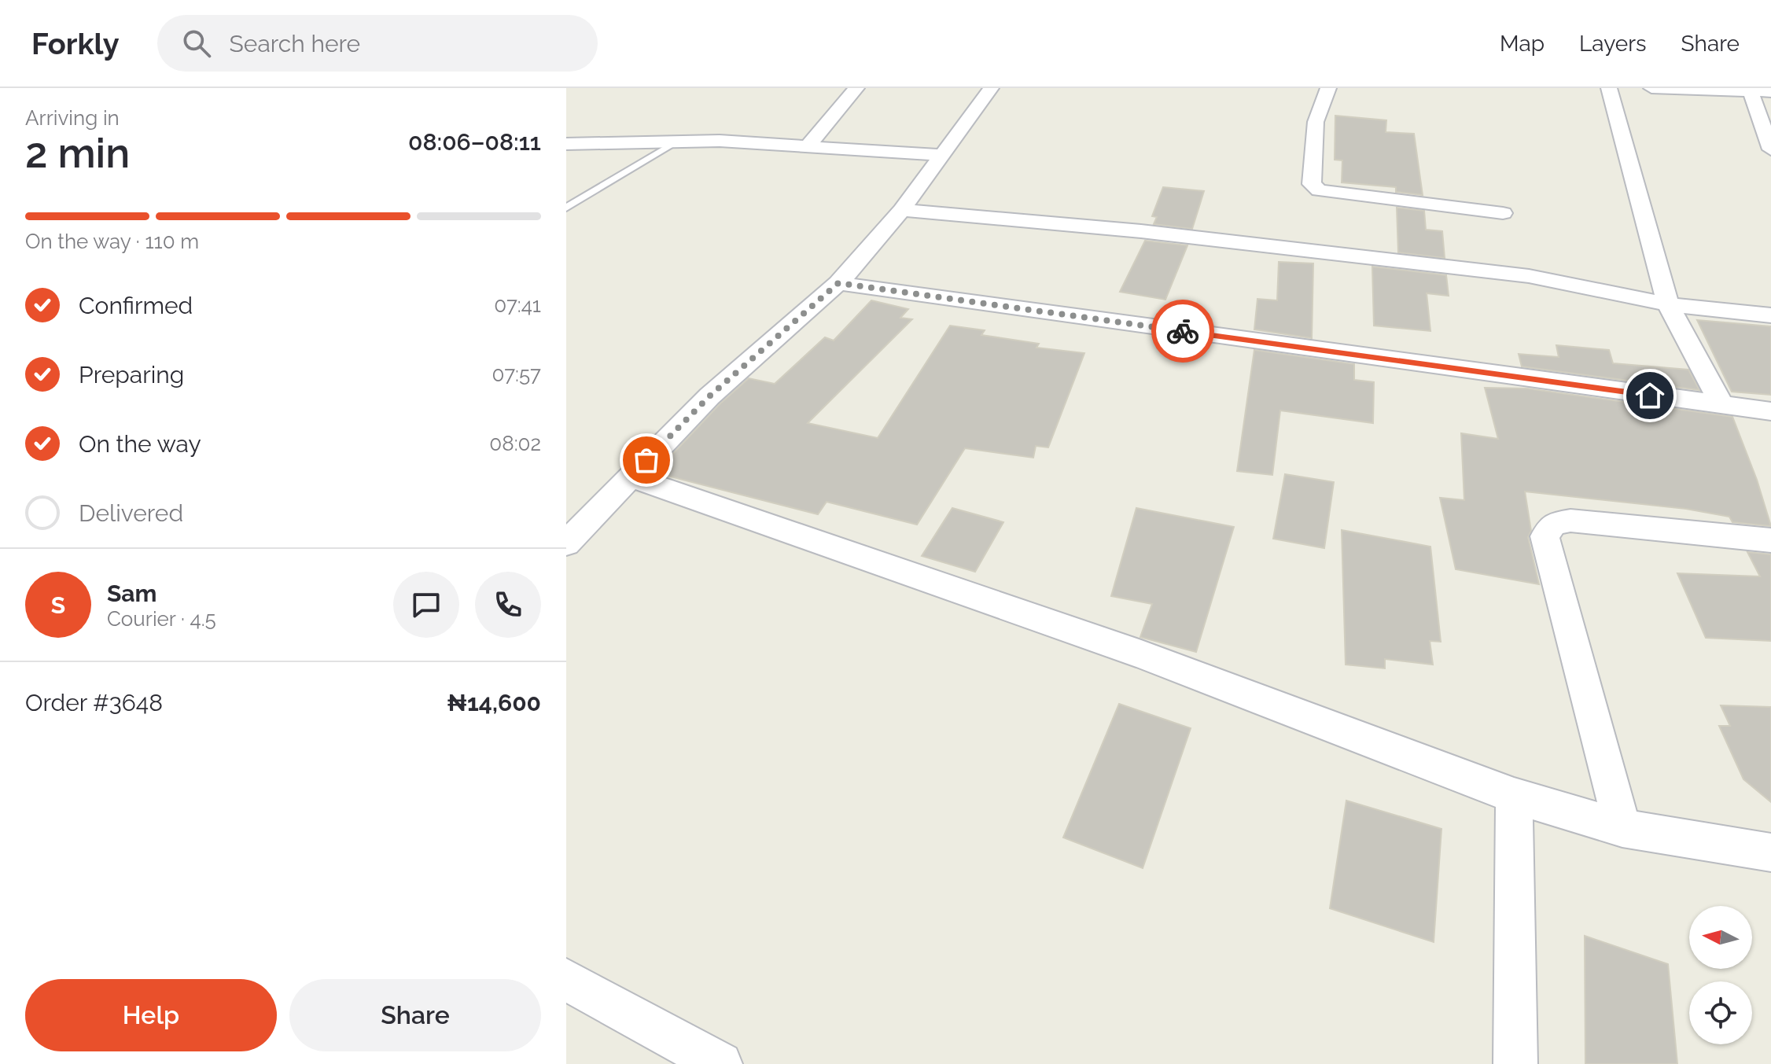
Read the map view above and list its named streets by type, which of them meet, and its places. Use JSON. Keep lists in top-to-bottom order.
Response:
{
  "north": "left",
  "page": {
    "header": "Forkly",
    "search": "Search here",
    "nav": ["Map", "Layers", "Share"],
    "heading": ["2 min", "Arriving in", "08:06–08:11"],
    "panel": [
      "Sam",
      "Courier · 4.5",
      "Order #3648",
      "₦14,600"
    ],
    "bar": "On the way · 110 m",
    "list": [
      ["Confirmed", "07:41"],
      ["Preparing", "07:57"],
      ["On the way", "08:02"],
      "Delivered"
    ],
    "round": "S",
    "buttons": ["Help", "Share"]
  }
}
